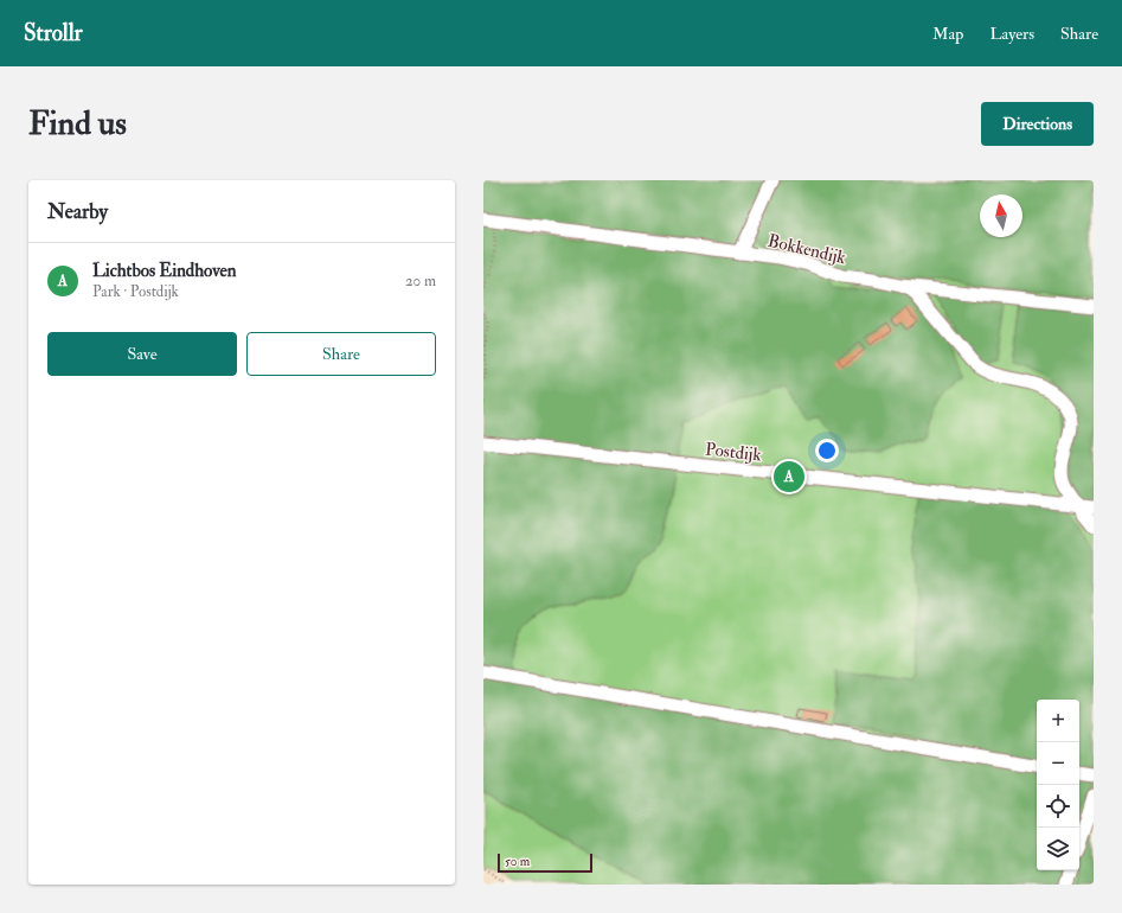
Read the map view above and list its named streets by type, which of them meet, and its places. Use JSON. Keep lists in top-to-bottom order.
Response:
{
  "streets": {
    "street": ["Bokkendijk", "Postdijk"]
  },
  "scale_bar": "50 m",
  "north": "top",
  "page": {
    "header": "Strollr",
    "nav": ["Map", "Layers", "Share"],
    "buttons": [
      "Directions",
      ["Save", "Share"]
    ],
    "title": "Find us",
    "heading": "Nearby",
    "list": [
      {
        "mark": "A",
        "name": "Lichtbos Eindhoven",
        "note": "Park · Postdijk",
        "value": "20 m"
      }
    ],
    "pins": "A",
    "map_buttons": ["+", "−"],
    "scale": "50 m"
  }
}
